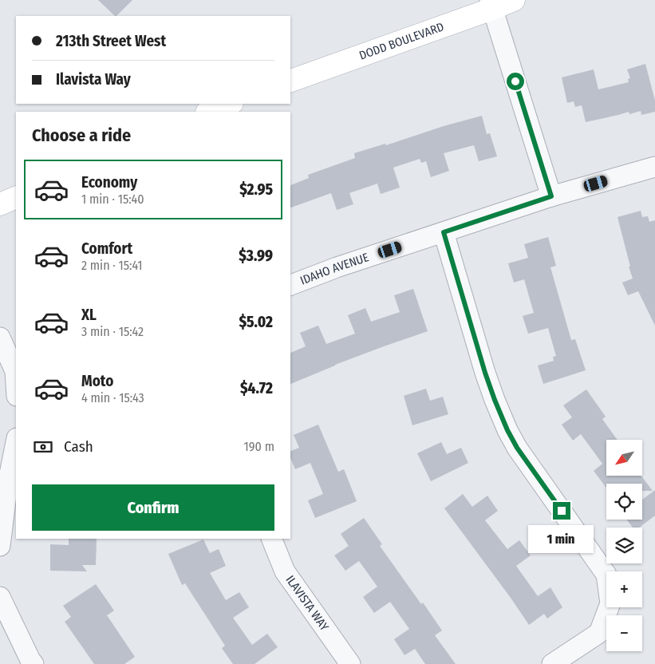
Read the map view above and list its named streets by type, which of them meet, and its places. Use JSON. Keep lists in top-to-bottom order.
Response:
{
  "streets": {
    "main road": ["DODD BOULEVARD"],
    "street": ["IDAHO AVENUE", "ILAVISTA WAY"]
  },
  "north": "bottom left",
  "page": {
    "banner": ["213th Street West", "Ilavista Way"],
    "heading": "Choose a ride",
    "list": [
      {
        "name": "Economy",
        "note": "1 min · 15:40",
        "value": "$2.95"
      },
      {
        "name": "Comfort",
        "note": "2 min · 15:41",
        "value": "$3.99"
      },
      {
        "name": "XL",
        "note": "3 min · 15:42",
        "value": "$5.02"
      },
      {
        "name": "Moto",
        "note": "4 min · 15:43",
        "value": "$4.72"
      }
    ],
    "pay": ["Cash", "190 m"],
    "map_buttons": ["+", "−"],
    "buttons": "Confirm",
    "bubble": "1 min"
  }
}
